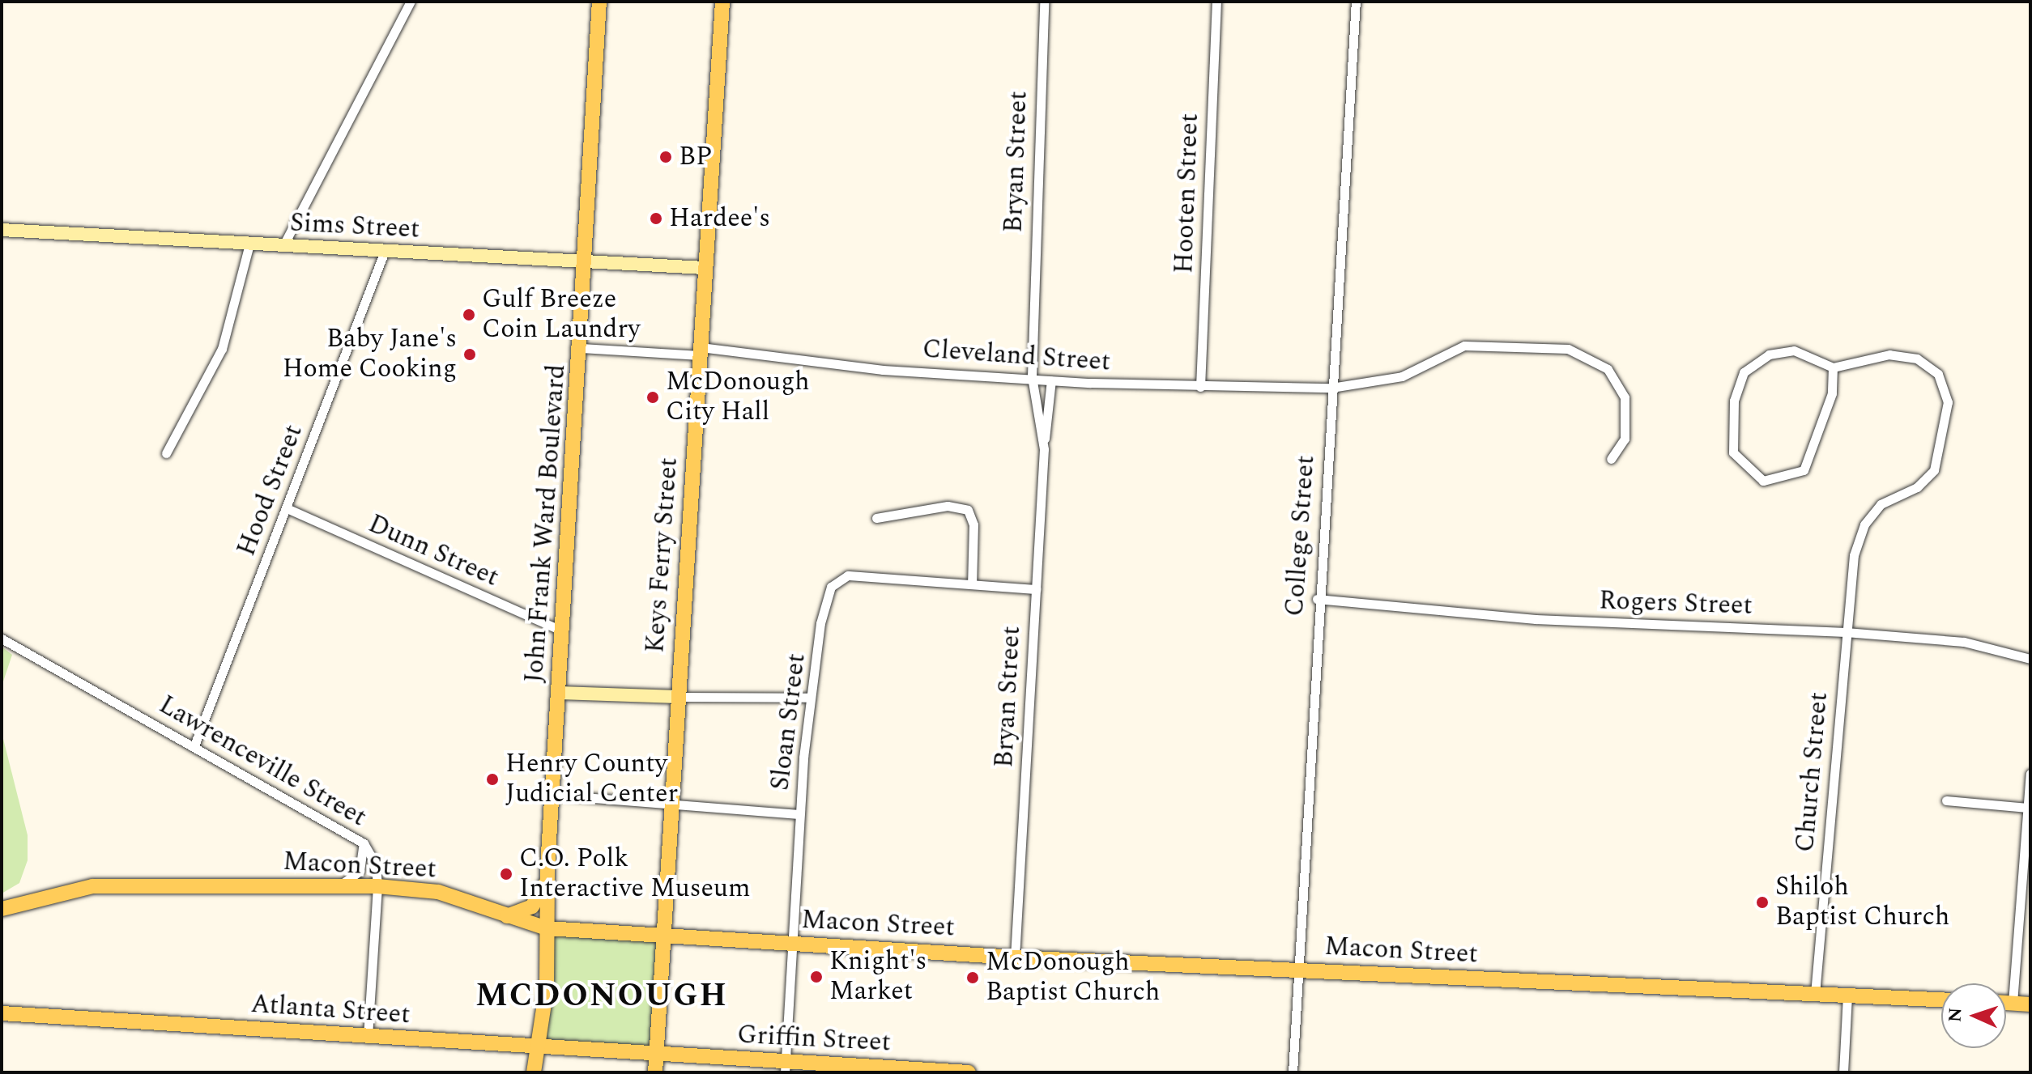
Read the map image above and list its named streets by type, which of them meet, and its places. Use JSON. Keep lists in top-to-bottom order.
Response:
{
  "streets": {
    "main road": [
      "Sims Street",
      "John Frank Ward Boulevard",
      "Keys Ferry Street",
      "Macon Street",
      "Atlanta Street",
      "Griffin Street"
    ],
    "street": [
      "Bryan Street",
      "Hooten Street",
      "Cleveland Street",
      "Hood Street",
      "College Street",
      "Dunn Street",
      "Rogers Street",
      "Sloan Street",
      "Lawrenceville Street",
      "Church Street"
    ]
  },
  "crossings": [
    ["Bryan Street", "Cleveland Street"],
    ["Bryan Street", "Sloan Street"],
    ["Bryan Street", "Macon Street"],
    ["Hooten Street", "Cleveland Street"],
    ["Sims Street", "Hood Street"],
    ["Sims Street", "John Frank Ward Boulevard"],
    ["Sims Street", "Keys Ferry Street"],
    ["Cleveland Street", "John Frank Ward Boulevard"],
    ["Cleveland Street", "College Street"],
    ["Cleveland Street", "Keys Ferry Street"],
    ["Hood Street", "Dunn Street"],
    ["Hood Street", "Lawrenceville Street"],
    ["John Frank Ward Boulevard", "Dunn Street"],
    ["John Frank Ward Boulevard", "Macon Street"],
    ["John Frank Ward Boulevard", "Atlanta Street"],
    ["College Street", "Rogers Street"],
    ["College Street", "Macon Street"],
    ["Keys Ferry Street", "Macon Street"],
    ["Keys Ferry Street", "Atlanta Street"],
    ["Keys Ferry Street", "Griffin Street"],
    ["Rogers Street", "Church Street"],
    ["Sloan Street", "Macon Street"],
    ["Sloan Street", "Griffin Street"],
    ["Lawrenceville Street", "Macon Street"],
    ["Lawrenceville Street", "Atlanta Street"],
    ["Church Street", "Macon Street"],
    ["Atlanta Street", "Griffin Street"]
  ],
  "districts": ["MCDONOUGH"],
  "places": [
    "BP",
    "Hardee's",
    "Gulf Breeze Coin Laundry",
    "Baby Jane's Home Cooking",
    "McDonough City Hall",
    "Henry County Judicial Center",
    "C.O. Polk Interactive Museum",
    "Shiloh Baptist Church",
    "Knight's Market",
    "McDonough Baptist Church"
  ],
  "north": "left"
}
